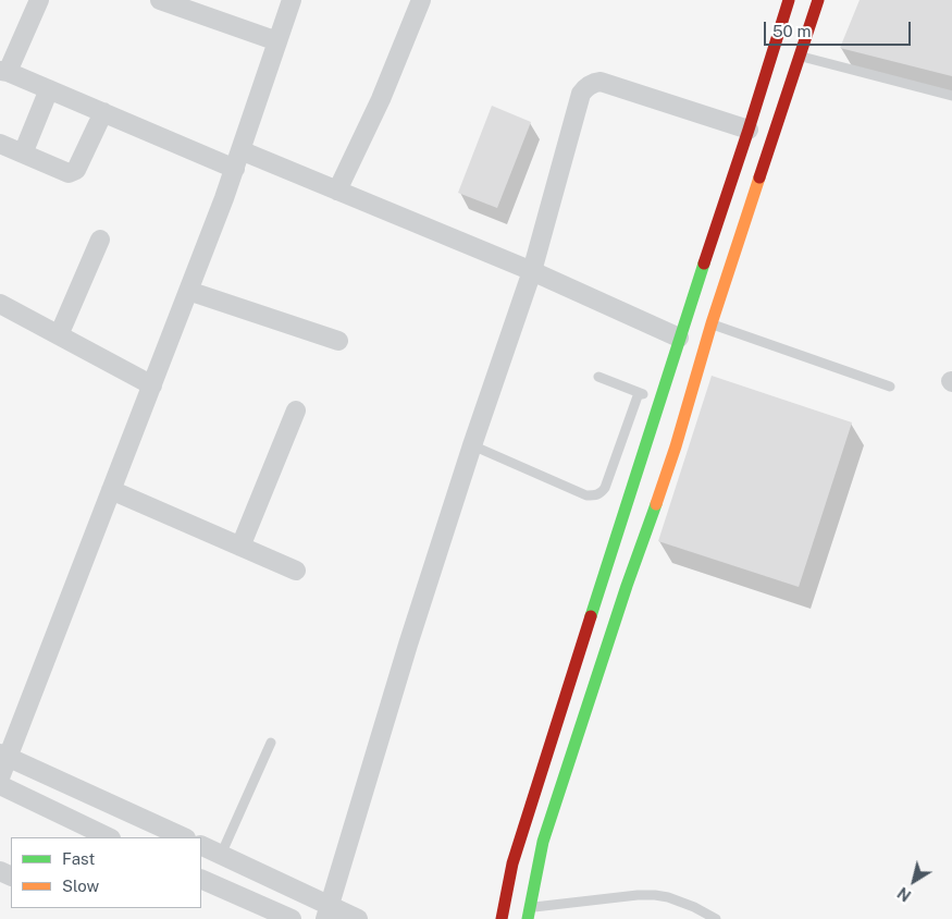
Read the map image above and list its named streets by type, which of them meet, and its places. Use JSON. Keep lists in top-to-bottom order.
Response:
{
  "legend": ["Fast", "Slow"],
  "scale_bar": "50 m",
  "north": "bottom left"
}
